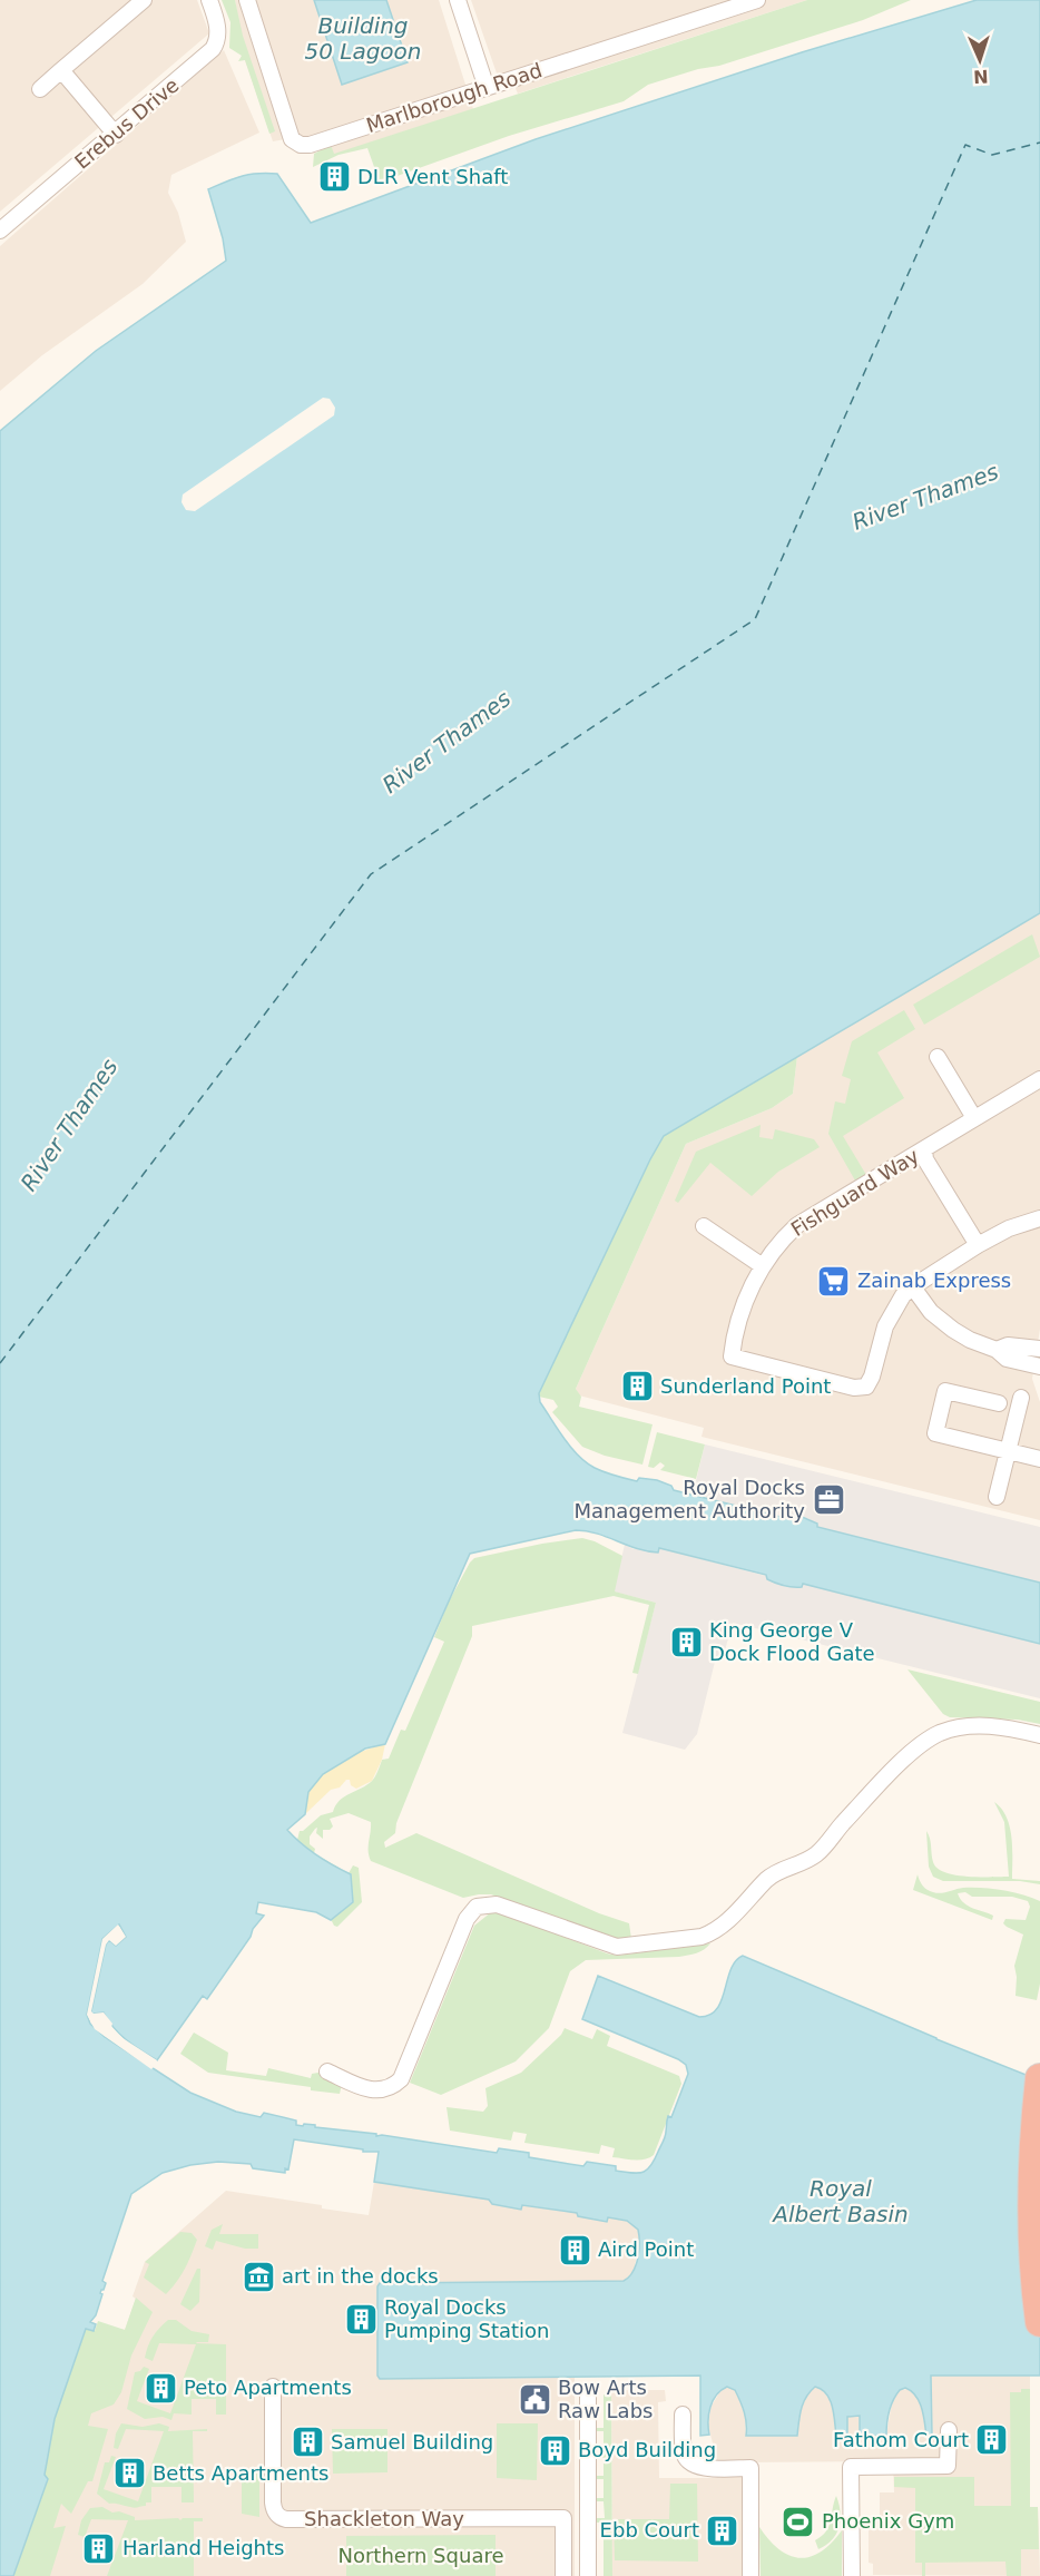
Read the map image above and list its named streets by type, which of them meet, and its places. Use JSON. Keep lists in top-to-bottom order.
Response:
{
  "streets": {
    "street": [
      "Marlborough Road",
      "Erebus Drive",
      "Fishguard Way",
      "Shackleton Way"
    ]
  },
  "water": ["Building 50 Lagoon", "River Thames", "Royal Albert Basin"],
  "parks": ["Northern Square"],
  "places": {
    "building": [
      "DLR Vent Shaft",
      "Sunderland Point",
      "King George V Dock Flood Gate",
      "Aird Point",
      "Royal Docks Pumping Station",
      "Peto Apartments",
      "Fathom Court",
      "Samuel Building",
      "Boyd Building",
      "Betts Apartments",
      "Ebb Court",
      "Harland Heights"
    ],
    "supermarket": ["Zainab Express"],
    "office": ["Royal Docks Management Authority"],
    "museum": ["art in the docks"],
    "public building": ["Bow Arts Raw Labs"],
    "sports": ["Phoenix Gym"]
  },
  "north": "bottom"
}
